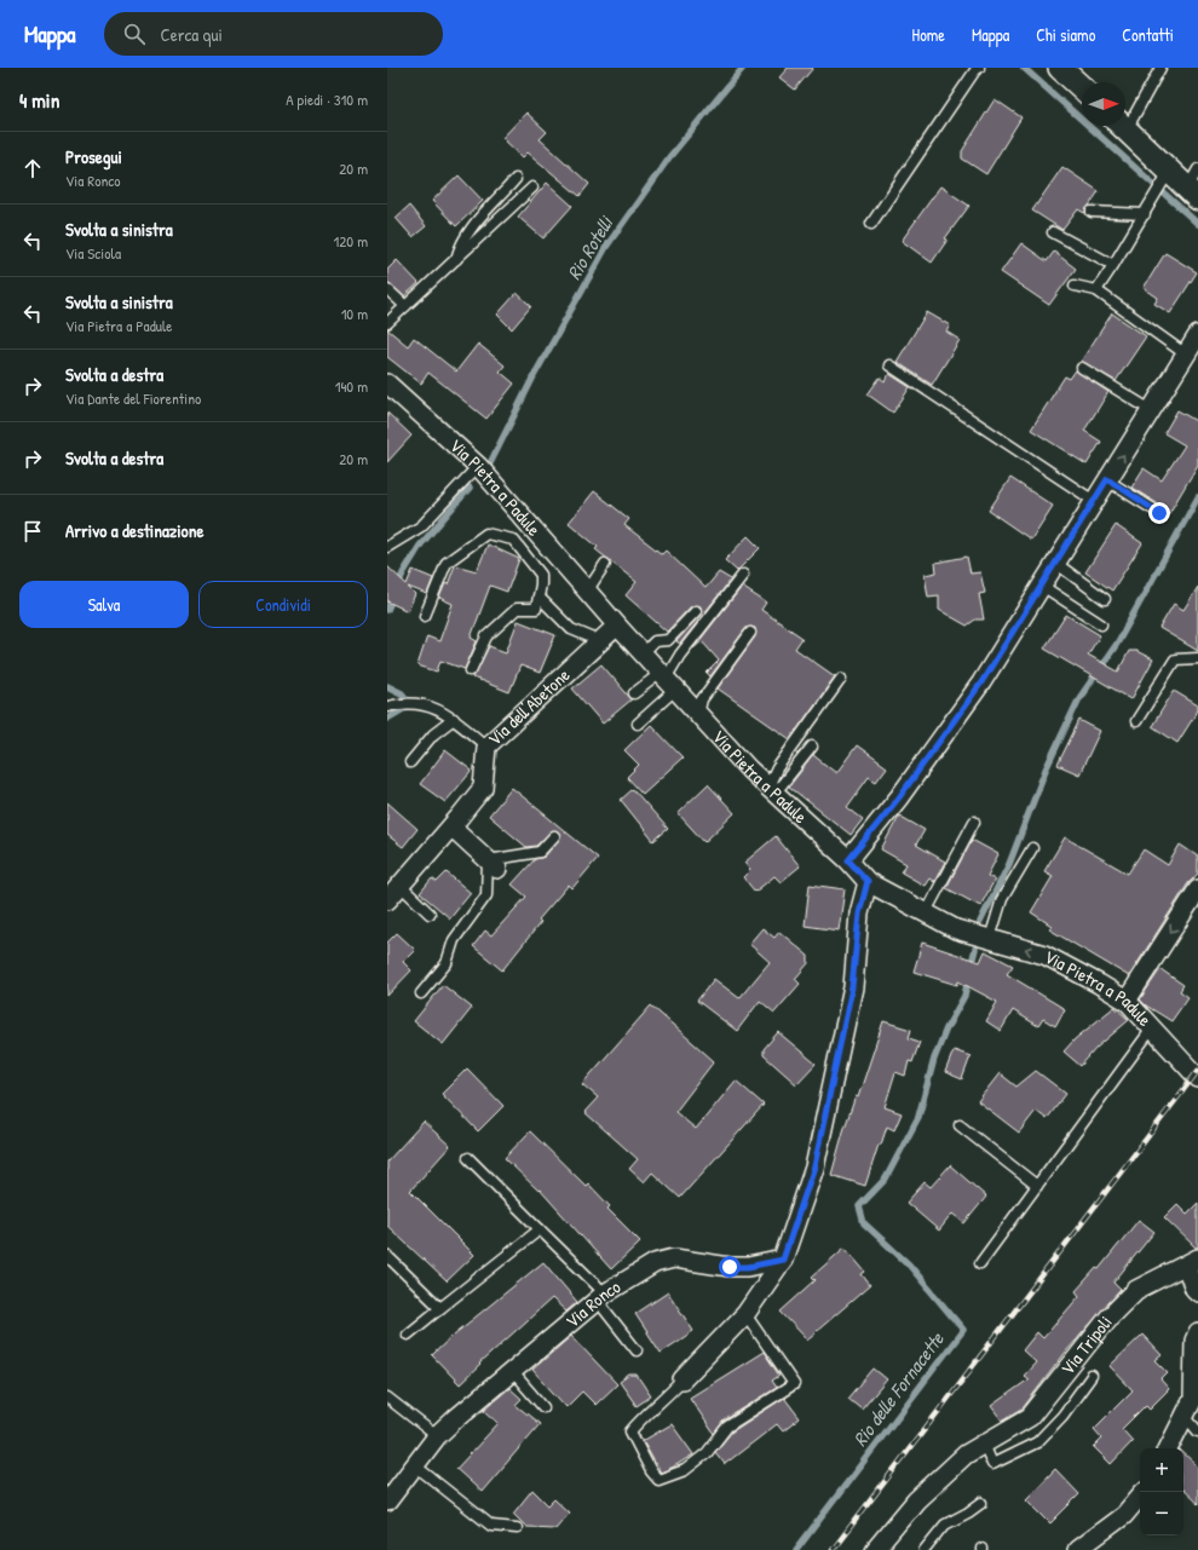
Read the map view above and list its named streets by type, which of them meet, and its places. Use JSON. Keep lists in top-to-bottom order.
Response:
{
  "streets": {
    "street": [
      "Via Pietra a Padule",
      "Via dell'Abetone",
      "Via Ronco",
      "Via Tripoli"
    ]
  },
  "crossings": [
    ["Via Pietra a Padule", "Via dell'Abetone"]
  ],
  "water": ["Rio Rotelli", "Rio delle Fornacette"],
  "north": "right",
  "page": {
    "header": "Mappa",
    "search": "Cerca qui",
    "nav": [
      "Home",
      "Mappa",
      "Chi siamo",
      "Contatti"
    ],
    "heading": ["4 min", "A piedi · 310 m"],
    "list": [
      ["Prosegui", "Via Ronco", "20 m"],
      ["Svolta a sinistra", "Via Sciola", "120 m"],
      ["Svolta a sinistra", "Via Pietra a Padule", "10 m"],
      ["Svolta a destra", "Via Dante del Fiorentino", "140 m"],
      ["Svolta a destra", "20 m"],
      "Arrivo a destinazione"
    ],
    "buttons": ["Salva", "Condividi"],
    "map_buttons": ["+", "−"]
  }
}
